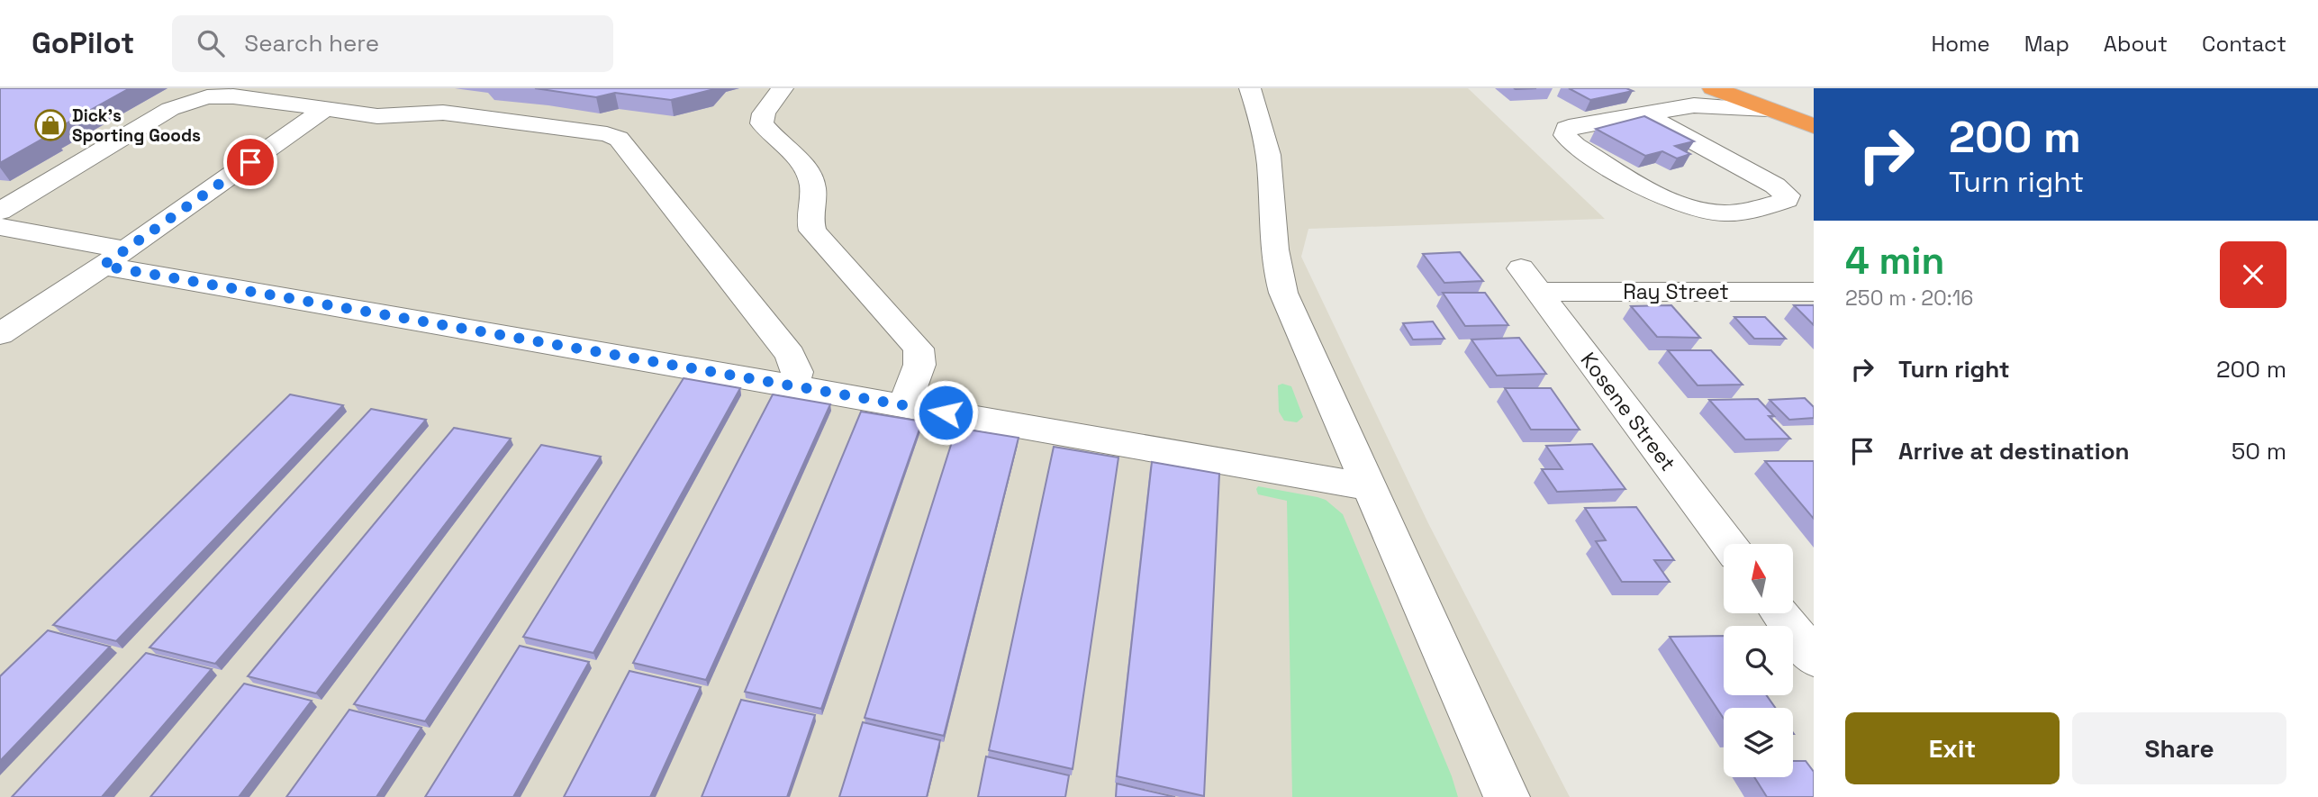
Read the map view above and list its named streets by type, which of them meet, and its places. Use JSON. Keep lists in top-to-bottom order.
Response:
{
  "streets": {
    "street": ["Ray Street", "Kosene Street"]
  },
  "crossings": [
    ["Ray Street", "Kosene Street"]
  ],
  "places": {
    "shop": ["Dick's Sporting Goods"]
  },
  "north": "top",
  "page": {
    "header": "GoPilot",
    "search": "Search here",
    "nav": [
      "Home",
      "Map",
      "About",
      "Contact"
    ],
    "turn": ["200 m", "Turn right"],
    "heading": ["4 min", "250 m · 20:16"],
    "list": [
      {
        "name": "Turn right",
        "value": "200 m"
      },
      {
        "name": "Arrive at destination",
        "value": "50 m"
      }
    ],
    "buttons": ["Exit", "Share"]
  }
}
